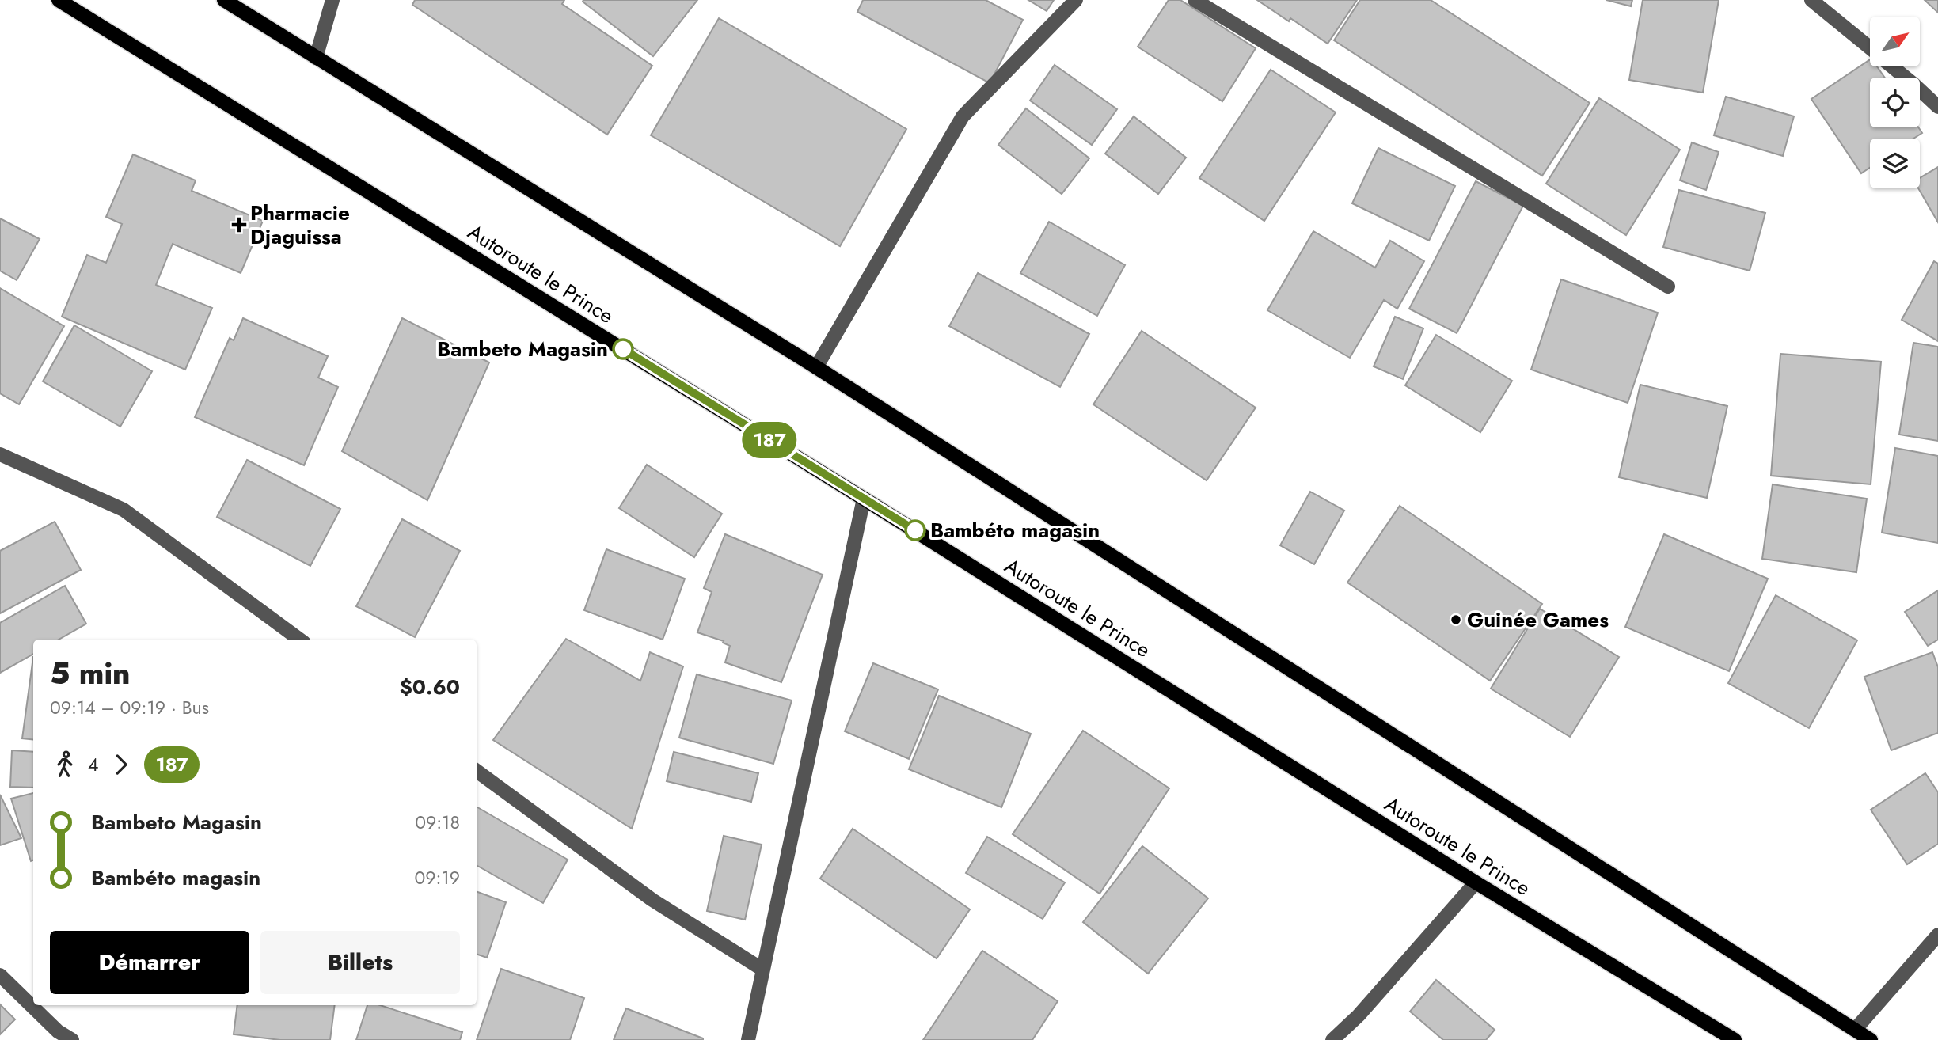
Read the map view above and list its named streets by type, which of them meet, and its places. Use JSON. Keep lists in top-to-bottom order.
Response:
{
  "streets": {
    "main road": ["Autoroute le Prince"]
  },
  "places": {
    "health": ["Pharmacie Djaguissa"],
    "other": ["Bambeto Magasin", "Bambéto magasin", "Guinée Games"]
  },
  "lines": ["bus line 187"],
  "north": "top right",
  "page": {
    "on_map": "187",
    "heading": ["5 min", "09:14 – 09:19 · Bus", "$0.60"],
    "legs": ["4", "187"],
    "list": [
      {
        "name": "Bambeto Magasin",
        "value": "09:18"
      },
      {
        "name": "Bambéto magasin",
        "value": "09:19"
      }
    ],
    "buttons": ["Démarrer", "Billets"]
  }
}
